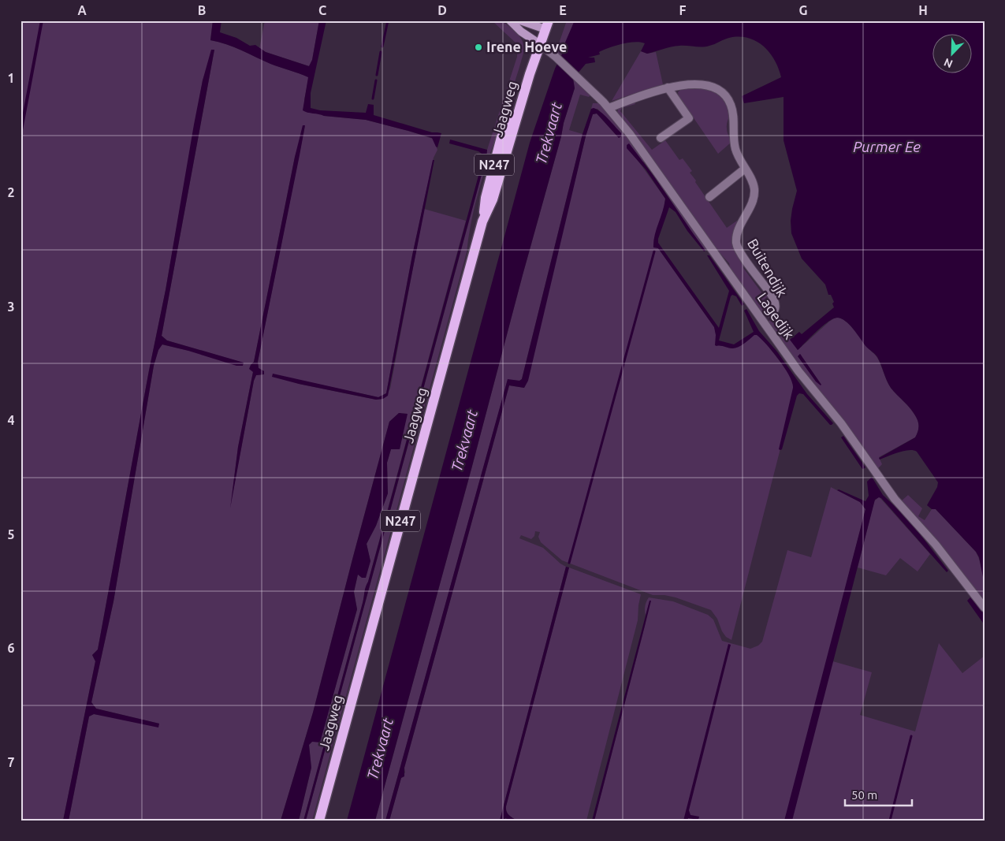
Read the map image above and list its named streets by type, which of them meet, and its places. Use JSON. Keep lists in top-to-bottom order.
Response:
{
  "streets": {
    "main road": ["Jaagweg", "N247"],
    "street": ["Buitendijk", "Lagedijk"]
  },
  "crossings": [
    ["Jaagweg", "Lagedijk"],
    ["Buitendijk", "Lagedijk"]
  ],
  "water": ["Trekvaart", "Purmer Ee"],
  "places": ["Irene Hoeve"],
  "scale_bar": "50 m",
  "north": "bottom left",
  "grid": {
    "columns": [
      "A",
      "B",
      "C",
      "D",
      "E",
      "F",
      "G",
      "H"
    ],
    "rows": [
      "1",
      "2",
      "3",
      "4",
      "5",
      "6",
      "7"
    ]
  }
}
